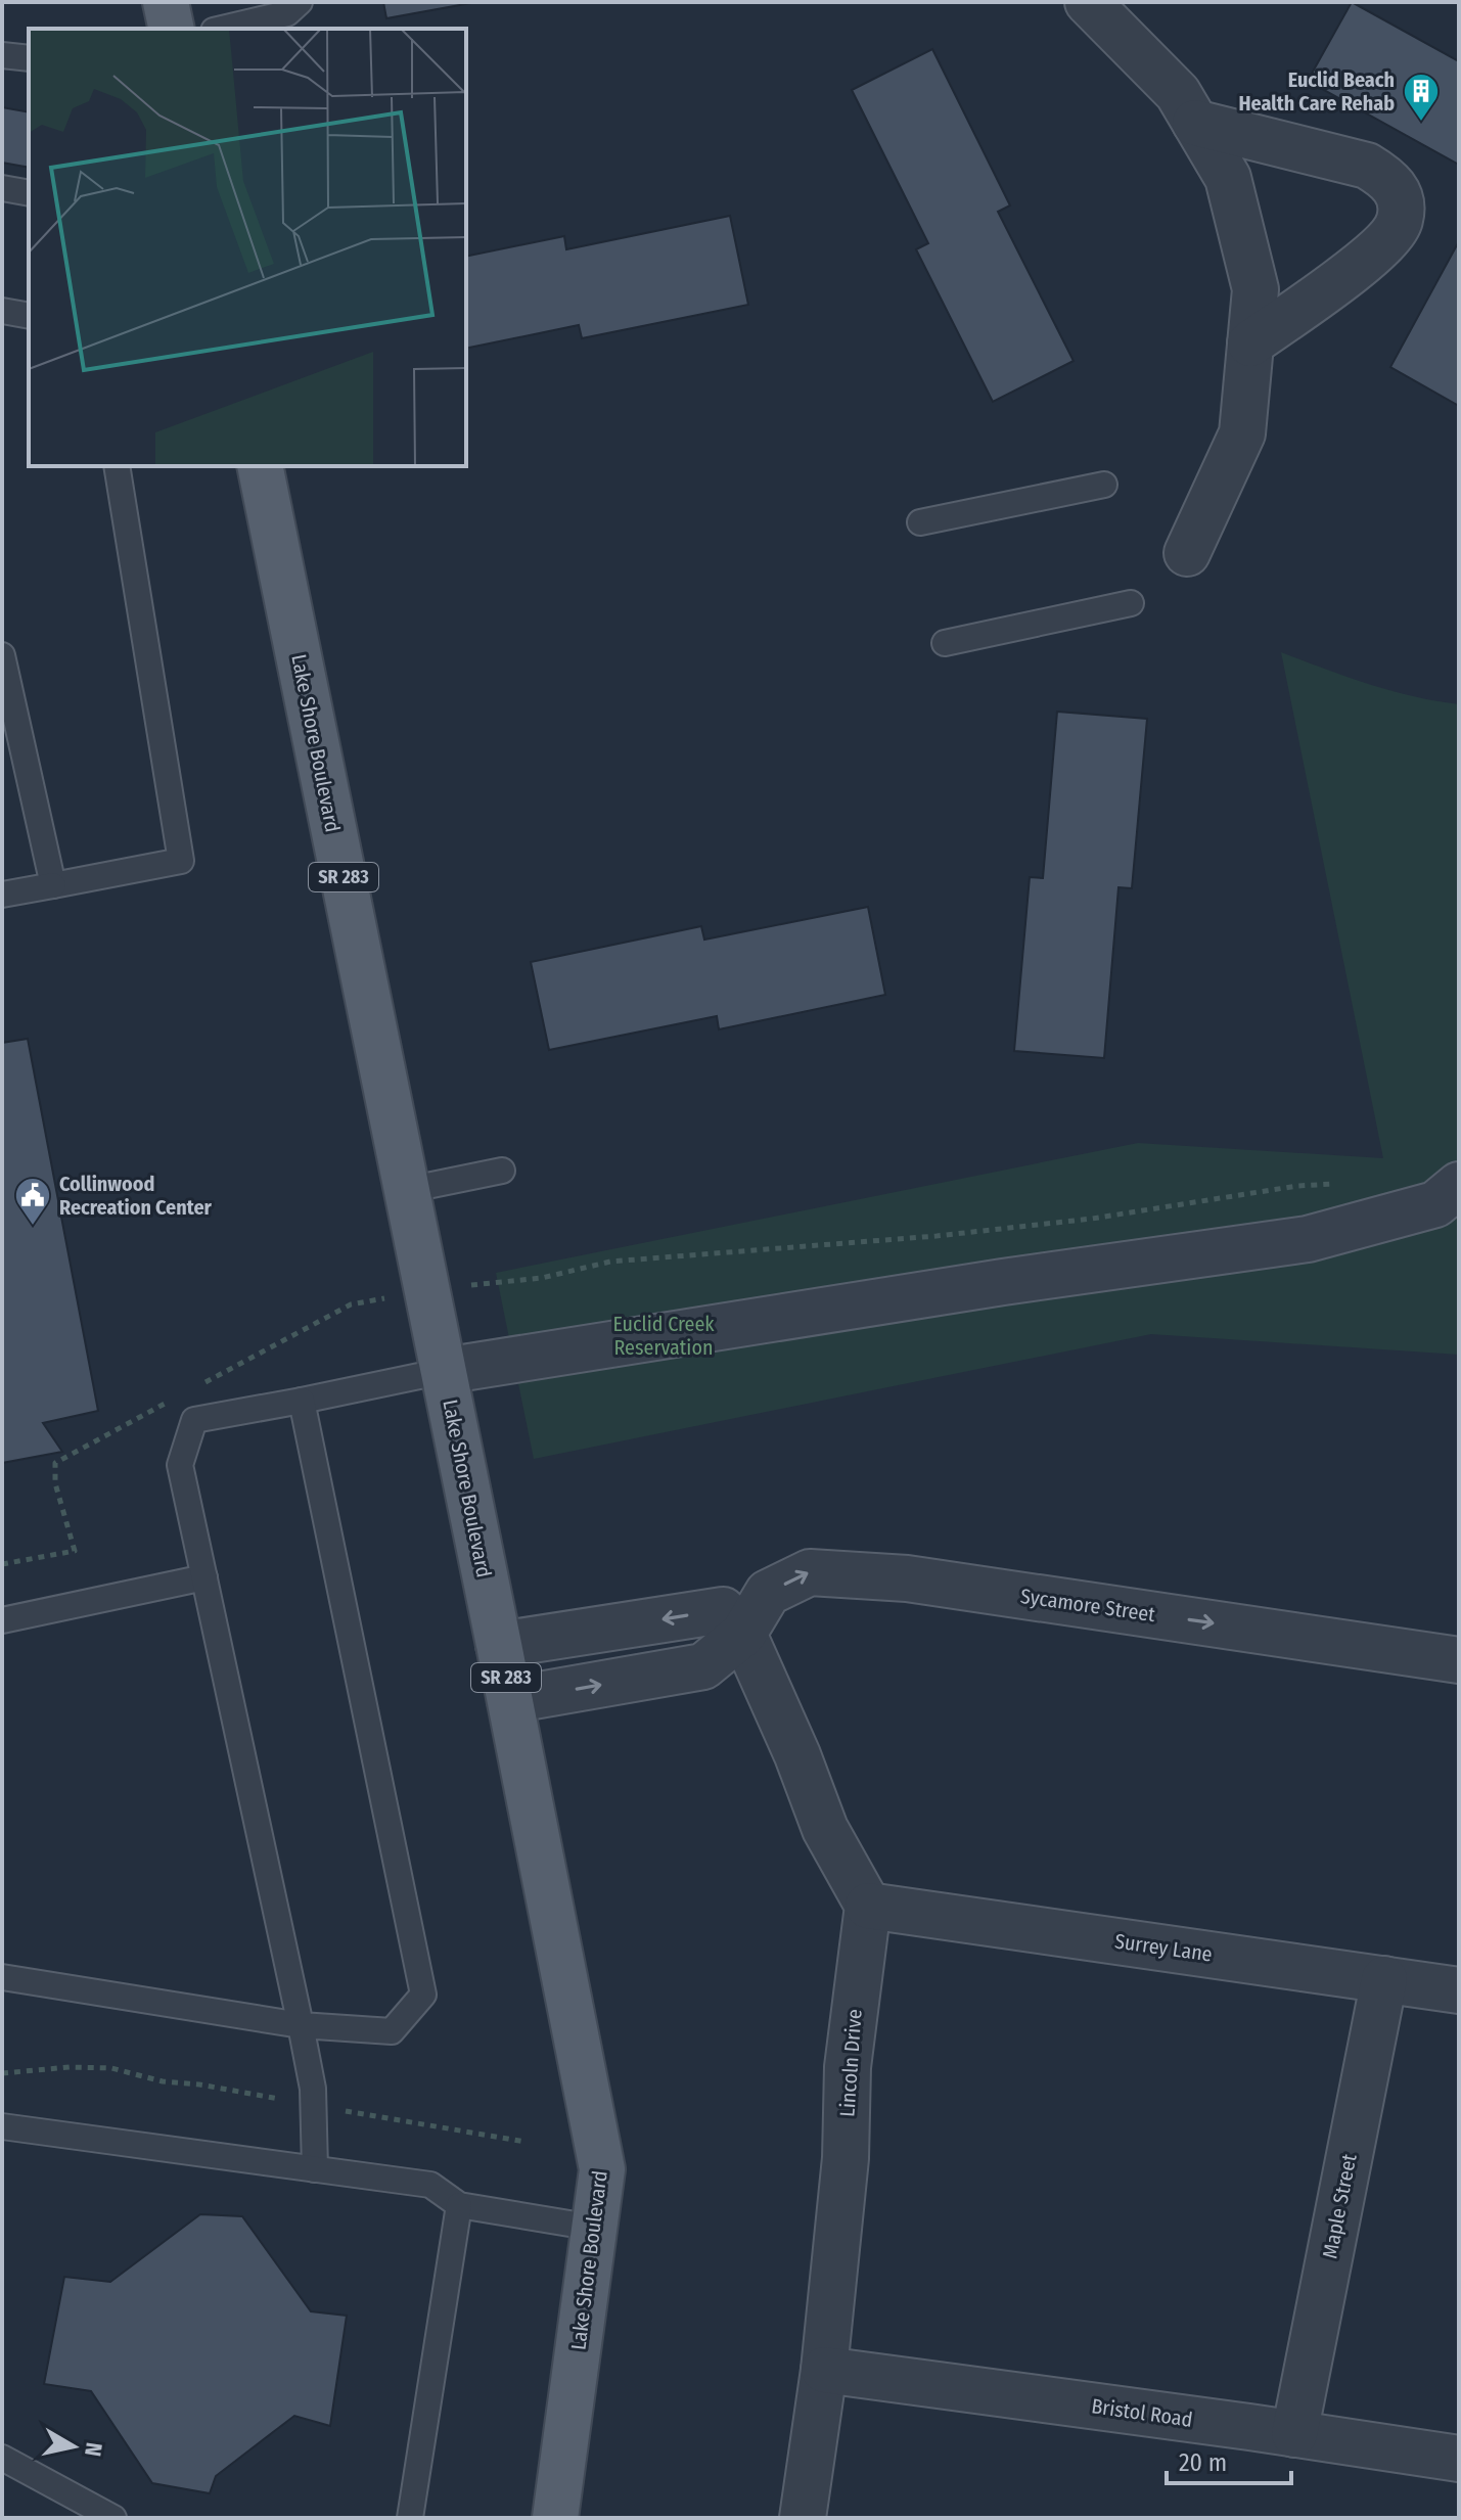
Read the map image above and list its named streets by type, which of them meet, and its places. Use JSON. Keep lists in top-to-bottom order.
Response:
{
  "streets": {
    "main road": ["Lake Shore Boulevard", "SR 283"],
    "street": [
      "Sycamore Street",
      "Surrey Lane",
      "Lincoln Drive",
      "Maple Street",
      "Bristol Road"
    ]
  },
  "crossings": [
    ["Lake Shore Boulevard", "Sycamore Street"],
    ["Surrey Lane", "Lincoln Drive"],
    ["Surrey Lane", "Maple Street"],
    ["Lincoln Drive", "Bristol Road"],
    ["Maple Street", "Bristol Road"]
  ],
  "parks": ["Euclid Creek Reservation"],
  "places": {
    "building": ["Euclid Beach Health Care Rehab"],
    "public building": ["Collinwood Recreation Center"]
  },
  "scale_bar": "20 m",
  "north": "right"
}
